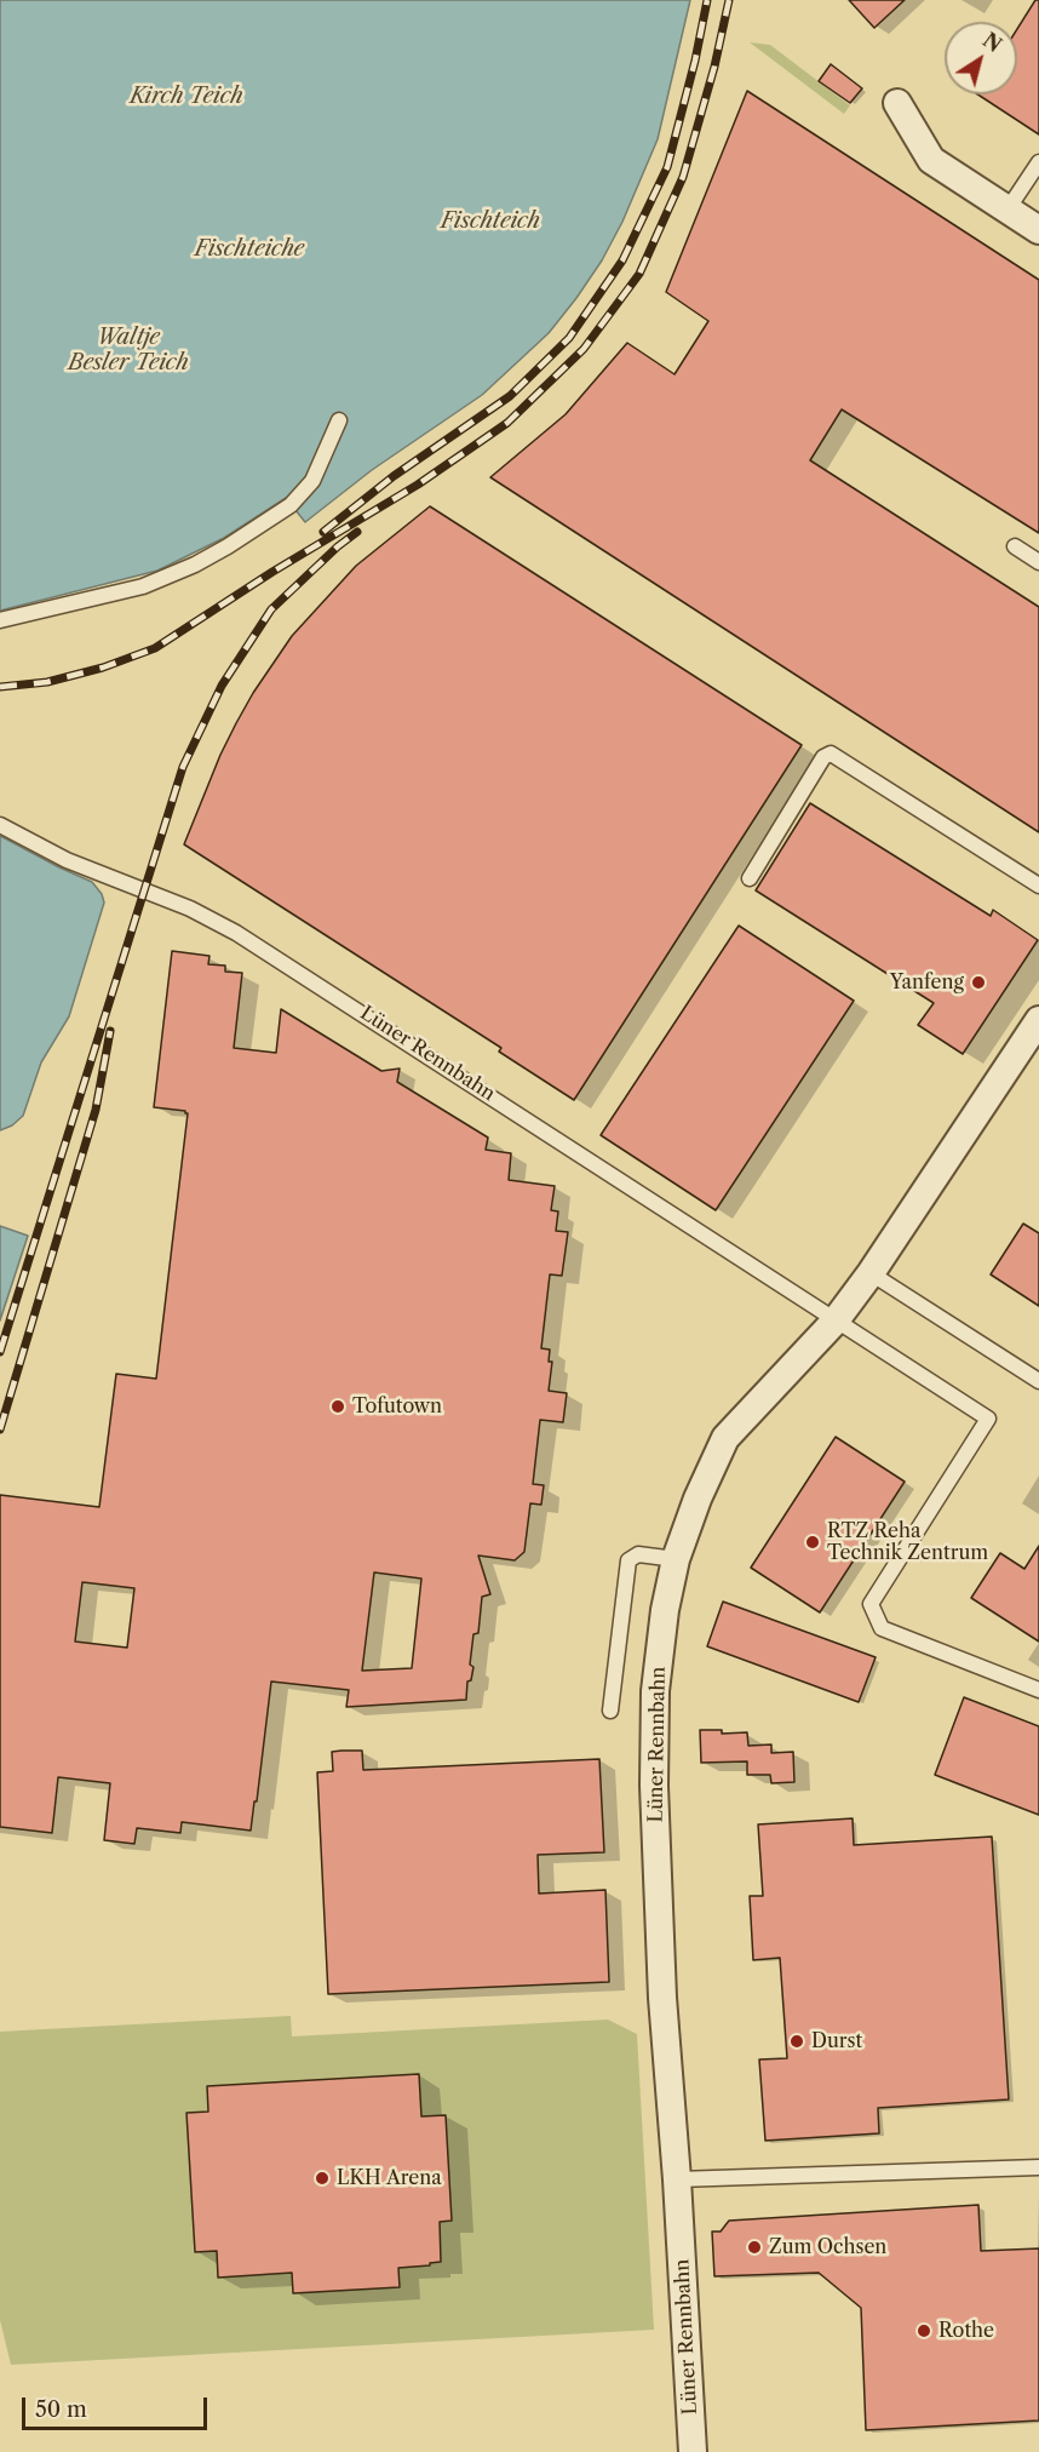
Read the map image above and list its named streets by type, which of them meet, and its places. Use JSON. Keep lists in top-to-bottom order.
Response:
{
  "streets": {
    "street": ["Lüner Rennbahn"]
  },
  "water": [
    "Kirch Teich",
    "Fischteich",
    "Fischteiche",
    "Waltje Besler Teich"
  ],
  "places": [
    "Yanfeng",
    "Tofutown",
    "RTZ Reha Technik Zentrum",
    "Durst",
    "LKH Arena",
    "Zum Ochsen",
    "Rothe"
  ],
  "scale_bar": "50 m",
  "north": "top right"
}
